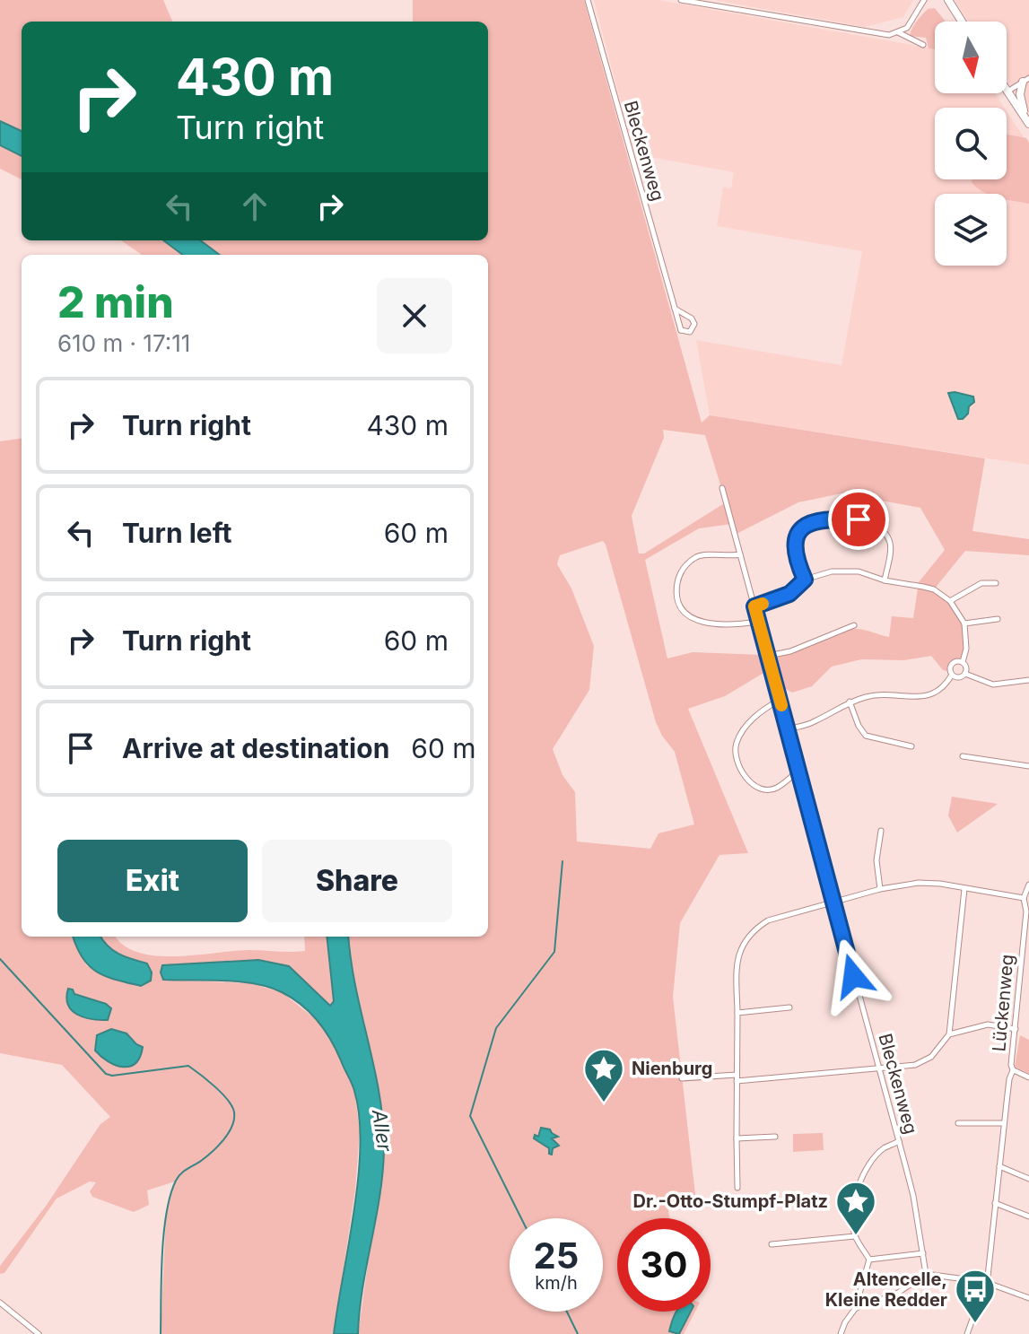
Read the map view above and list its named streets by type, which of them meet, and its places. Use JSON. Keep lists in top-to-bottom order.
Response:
{
  "streets": {
    "street": ["Bleckenweg", "Lückenweg"]
  },
  "water": ["Aller"],
  "places": {
    "place": ["Nienburg", "Dr.-Otto-Stumpf-Platz"],
    "bus stop": ["Altencelle, Kleine Redder"]
  },
  "north": "bottom",
  "page": {
    "turn": ["430 m", "Turn right"],
    "heading": ["2 min", "610 m · 17:11"],
    "list": [
      {
        "name": "Turn right",
        "value": "430 m"
      },
      {
        "name": "Turn left",
        "value": "60 m"
      },
      {
        "name": "Turn right",
        "value": "60 m"
      },
      {
        "name": "Arrive at destination",
        "value": "60 m"
      }
    ],
    "buttons": ["Exit", "Share"],
    "speed": "25 km/h",
    "limit": "30"
  }
}
